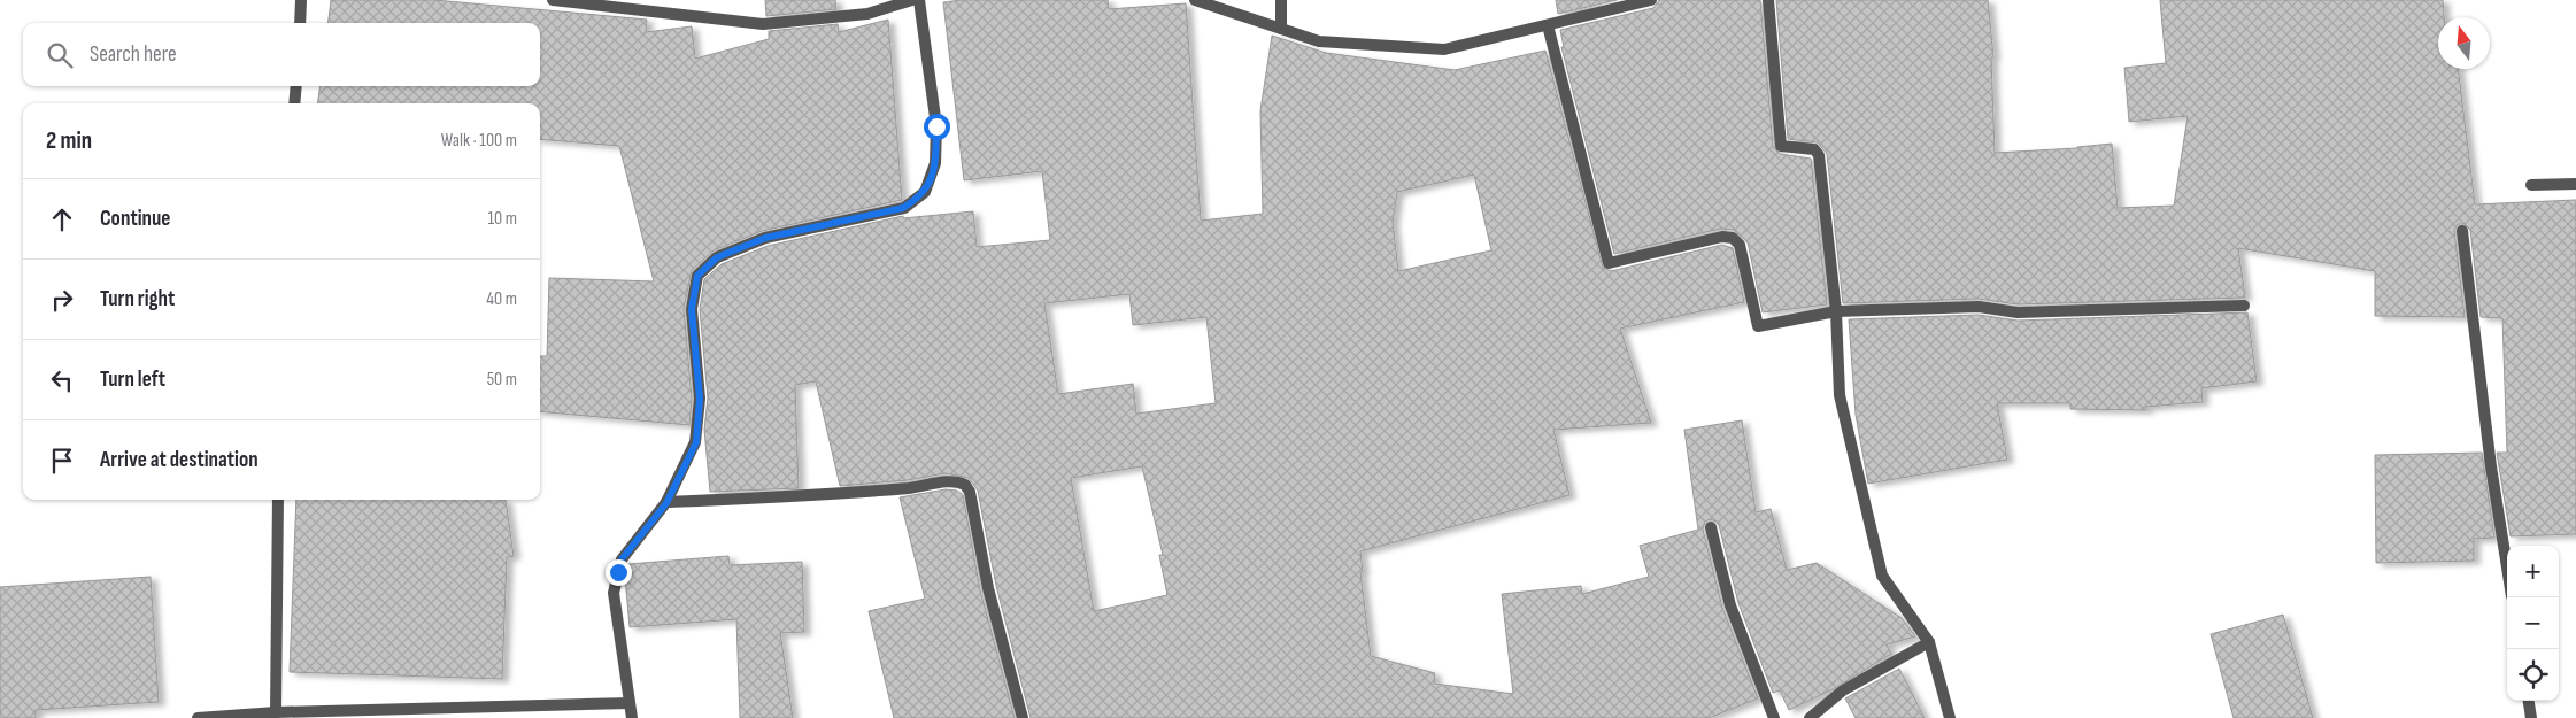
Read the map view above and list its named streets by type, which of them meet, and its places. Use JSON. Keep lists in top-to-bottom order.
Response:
{
  "north": "top",
  "page": {
    "search": "Search here",
    "heading": ["2 min", "Walk · 100 m"],
    "list": [
      ["Continue", "10 m"],
      ["Turn right", "40 m"],
      ["Turn left", "50 m"],
      "Arrive at destination"
    ],
    "map_buttons": ["+", "−"]
  }
}
